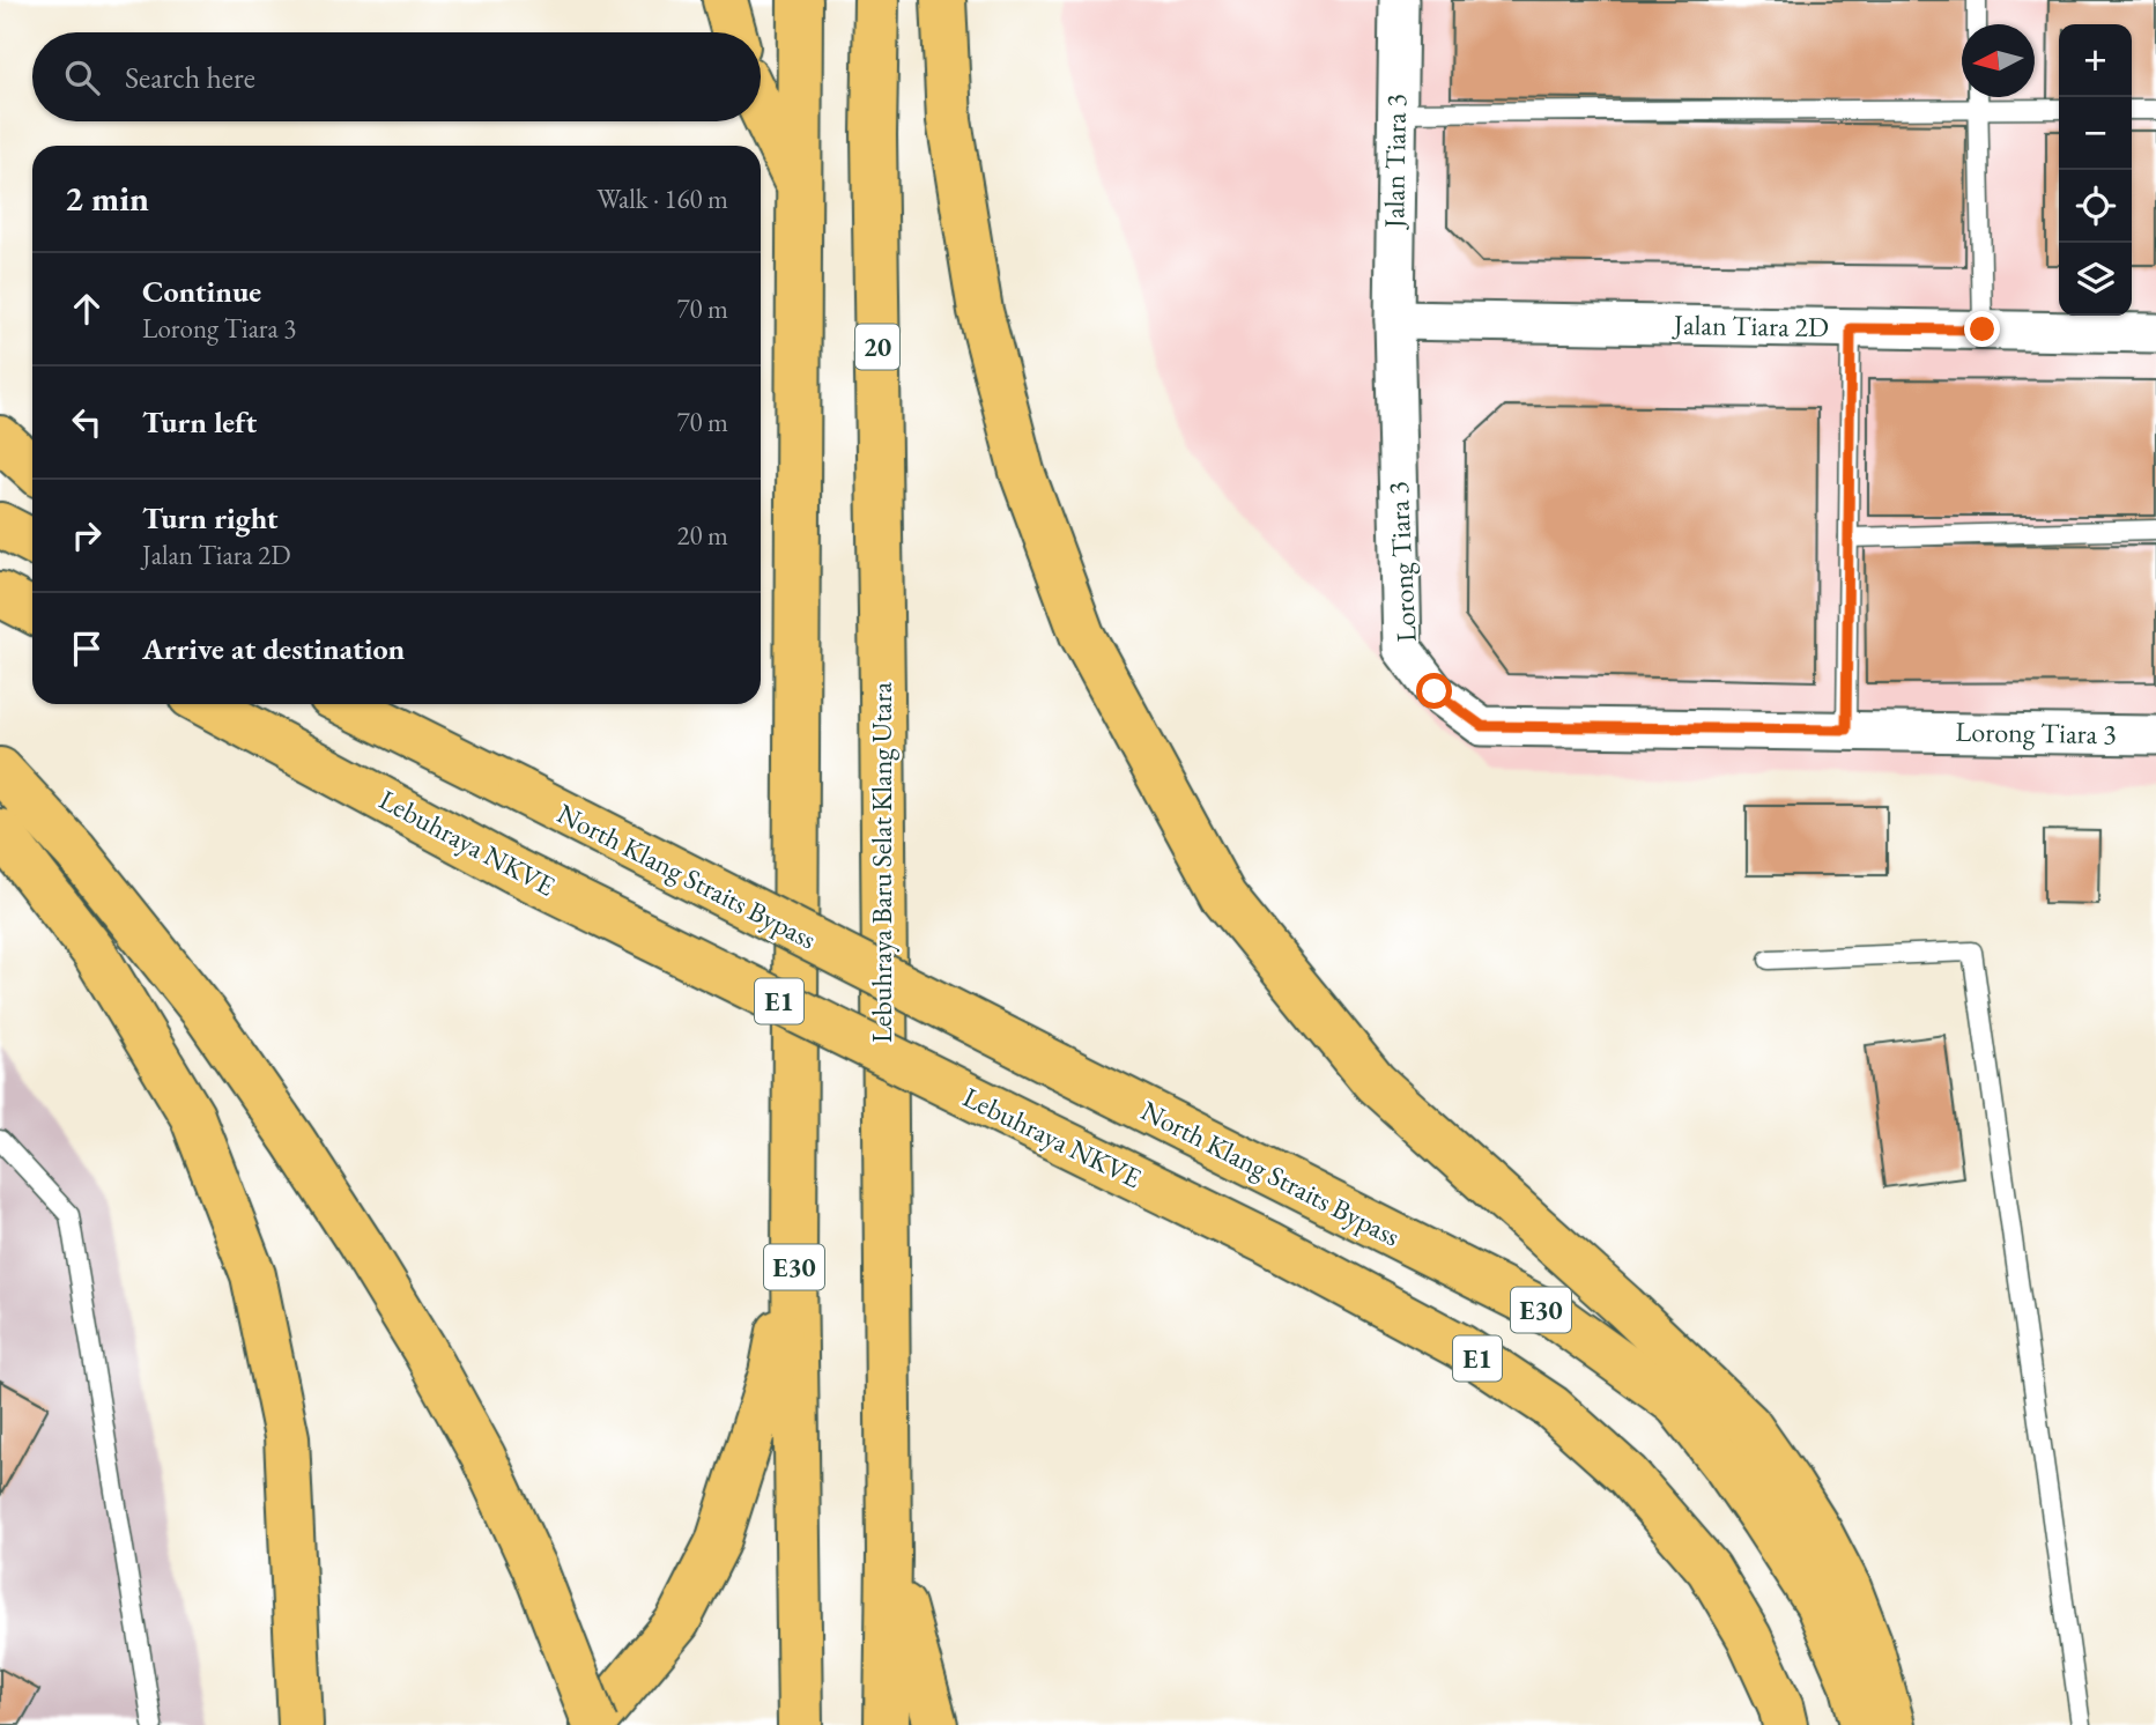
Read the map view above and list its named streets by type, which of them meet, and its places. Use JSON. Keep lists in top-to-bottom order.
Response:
{
  "streets": {
    "highway": [
      "20",
      "Lebuhraya NKVE",
      "Lebuhraya Baru Selat Klang Utara",
      "North Klang Straits Bypass",
      "E1",
      "E30"
    ],
    "street": ["Jalan Tiara 3", "Jalan Tiara 2D", "Lorong Tiara 3"]
  },
  "crossings": [
    ["Jalan Tiara 3", "Jalan Tiara 2D"],
    ["Jalan Tiara 3", "Lorong Tiara 3"],
    ["Jalan Tiara 2D", "Lorong Tiara 3"],
    ["North Klang Straits Bypass", "E30"]
  ],
  "north": "left",
  "page": {
    "map_buttons": ["+", "−"],
    "search": "Search here",
    "heading": ["2 min", "Walk · 160 m"],
    "list": [
      ["Continue", "Lorong Tiara 3", "70 m"],
      ["Turn left", "70 m"],
      ["Turn right", "Jalan Tiara 2D", "20 m"],
      "Arrive at destination"
    ]
  }
}
